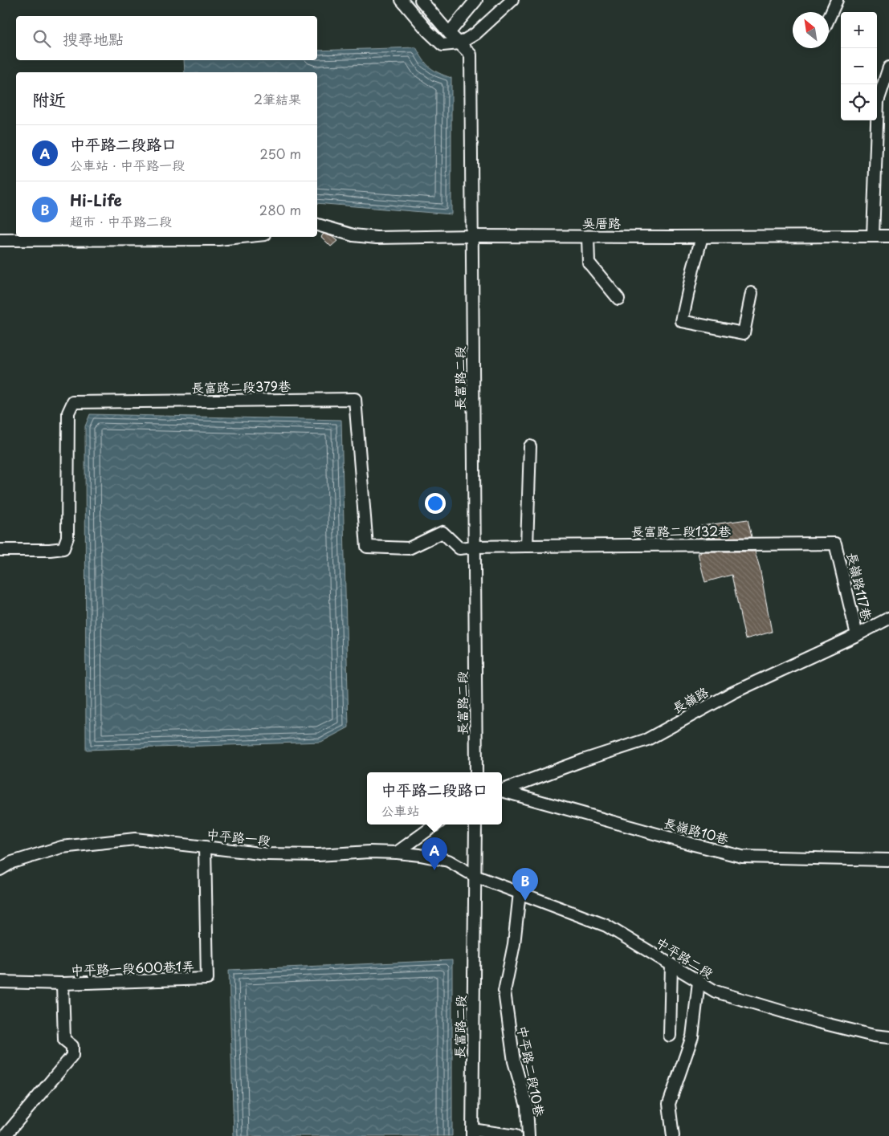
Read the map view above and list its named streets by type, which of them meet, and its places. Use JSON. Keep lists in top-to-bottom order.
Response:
{
  "streets": {
    "street": [
      "吳厝路",
      "長富路二段",
      "長富路二段379巷",
      "長富路二段132巷",
      "長嶺路117巷",
      "長嶺路",
      "長嶺路10巷",
      "中平路一段",
      "中平路二段",
      "中平路一段600巷1弄",
      "中平路二段10巷"
    ]
  },
  "crossings": [
    ["吳厝路", "長富路二段"],
    ["長富路二段", "長富路二段379巷"],
    ["長富路二段", "長富路二段132巷"],
    ["長富路二段", "中平路一段"],
    ["長富路二段", "中平路二段"],
    ["長富路二段379巷", "長富路二段132巷"],
    ["長富路二段132巷", "長嶺路117巷"],
    ["長嶺路117巷", "長嶺路"],
    ["中平路一段", "中平路二段"],
    ["中平路一段", "中平路一段600巷1弄"],
    ["中平路二段", "中平路二段10巷"]
  ],
  "north": "top left",
  "page": {
    "map_buttons": ["+", "−"],
    "search": "搜尋地點",
    "heading": ["附近", "2筆結果"],
    "list": [
      {
        "mark": "A",
        "name": "中平路二段路口",
        "note": "公車站 · 中平路一段",
        "value": "250 m"
      },
      {
        "mark": "B",
        "name": "Hi-Life",
        "note": "超市 · 中平路二段",
        "value": "280 m"
      }
    ],
    "popup": ["中平路二段路口", "公車站"],
    "pins": ["A", "B"]
  }
}
